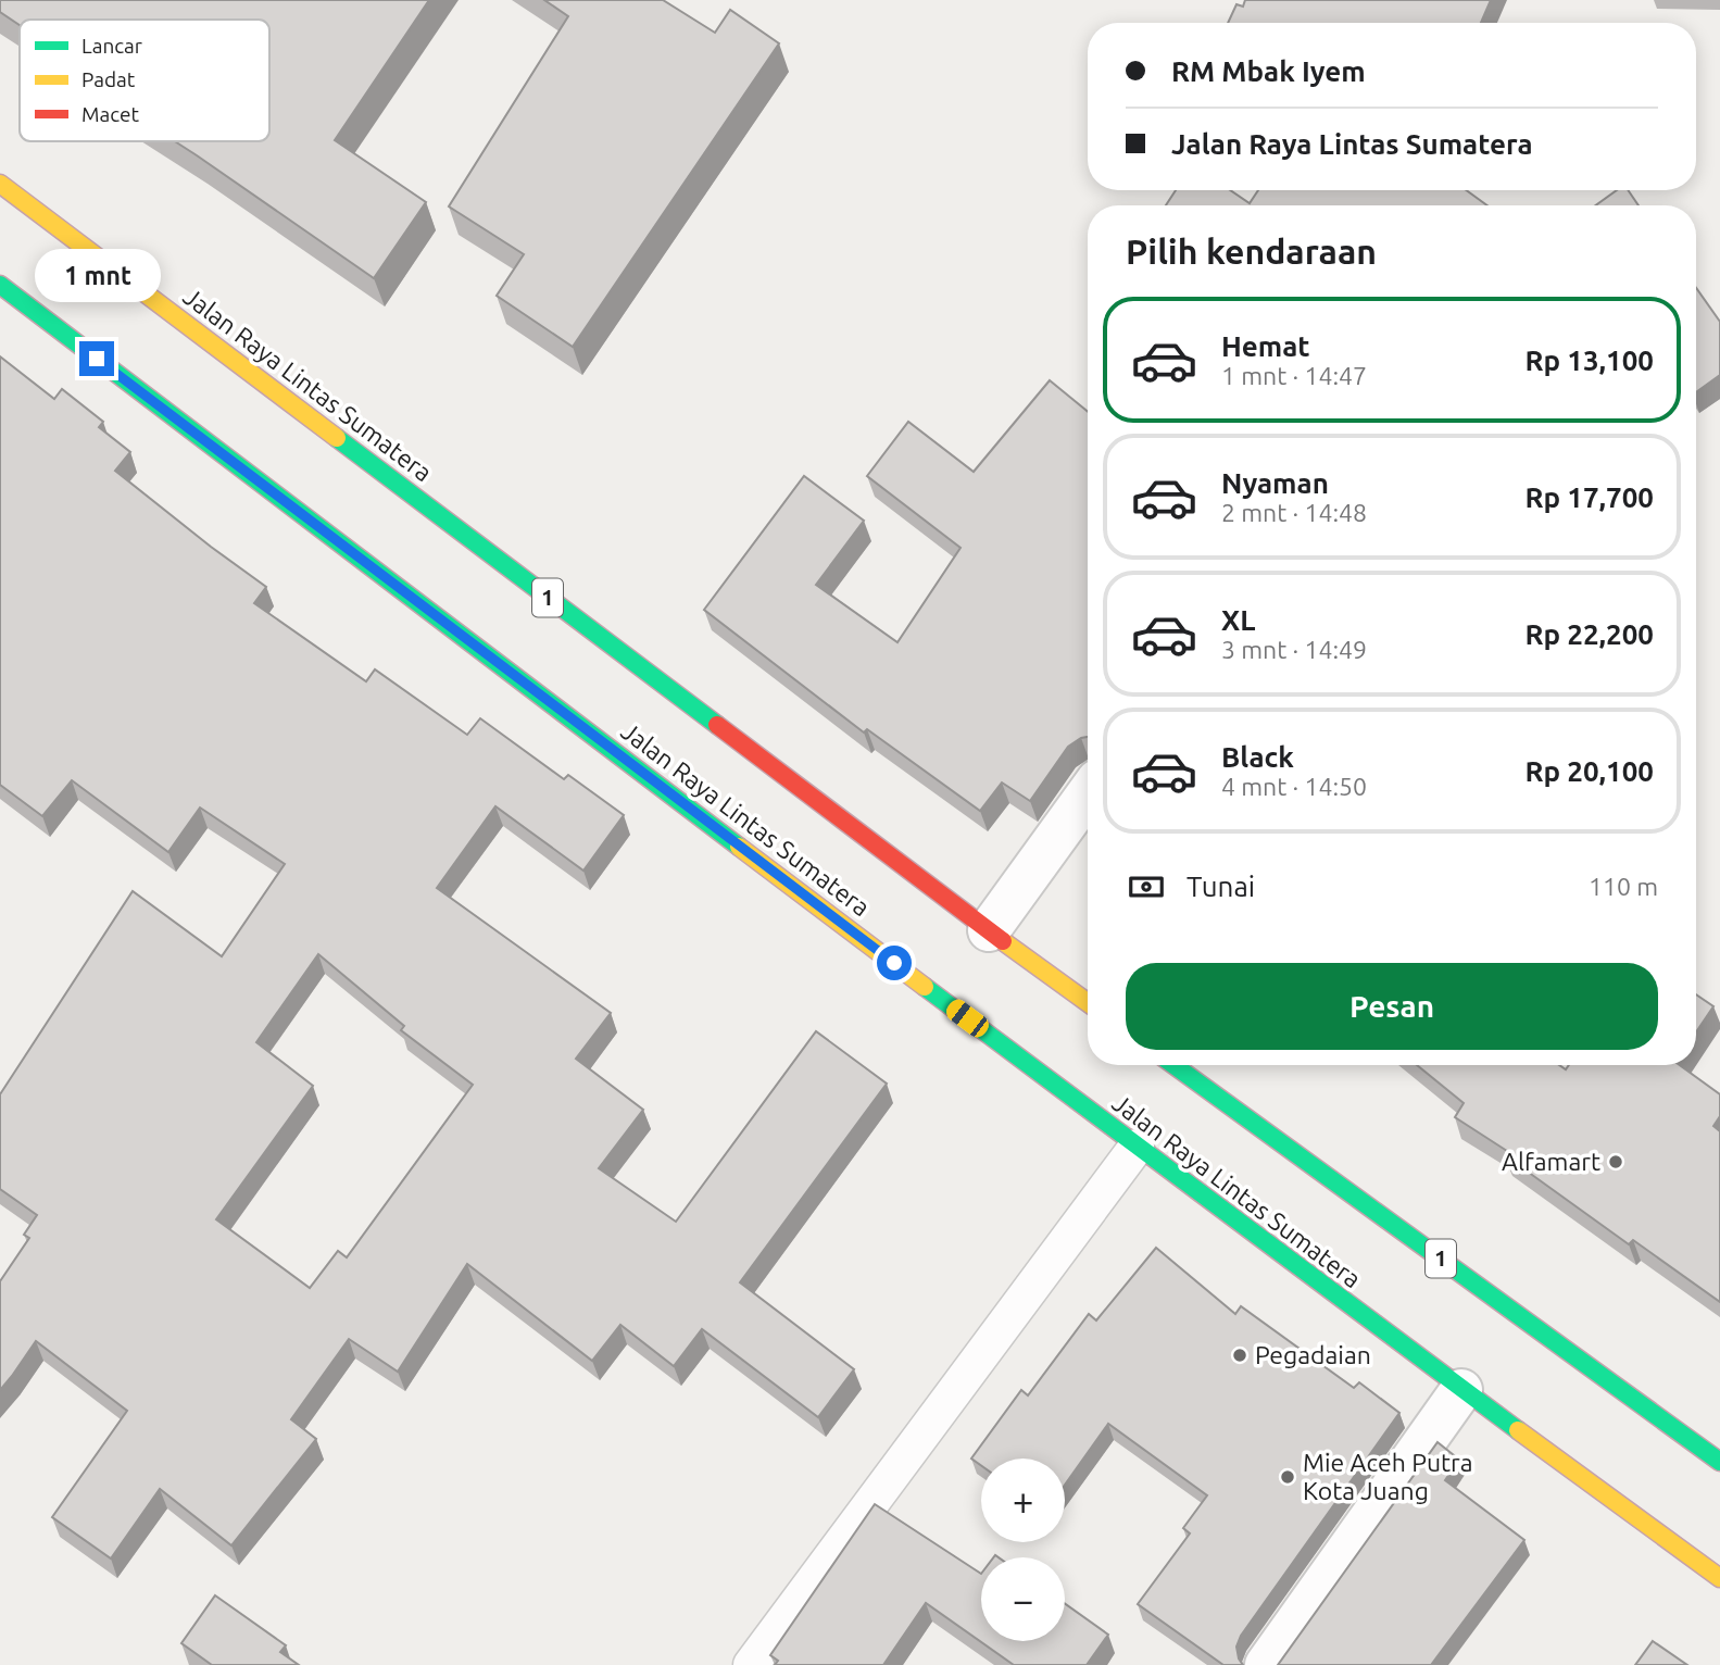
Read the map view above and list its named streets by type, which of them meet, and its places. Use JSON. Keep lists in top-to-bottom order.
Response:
{
  "streets": {
    "highway": ["Jalan Raya Lintas Sumatera", "1"]
  },
  "places": ["Alfamart", "Pegadaian", "Mie Aceh Putra Kota Juang"],
  "legend": ["Lancar", "Padat", "Macet"],
  "page": {
    "banner": ["RM Mbak Iyem", "Jalan Raya Lintas Sumatera"],
    "heading": "Pilih kendaraan",
    "bubble": "1 mnt",
    "list": [
      {
        "name": "Hemat",
        "note": "1 mnt · 14:47",
        "value": "Rp 13,100"
      },
      {
        "name": "Nyaman",
        "note": "2 mnt · 14:48",
        "value": "Rp 17,700"
      },
      {
        "name": "XL",
        "note": "3 mnt · 14:49",
        "value": "Rp 22,200"
      },
      {
        "name": "Black",
        "note": "4 mnt · 14:50",
        "value": "Rp 20,100"
      }
    ],
    "pay": ["Tunai", "110 m"],
    "buttons": "Pesan",
    "map_buttons": ["+", "−"]
  }
}
